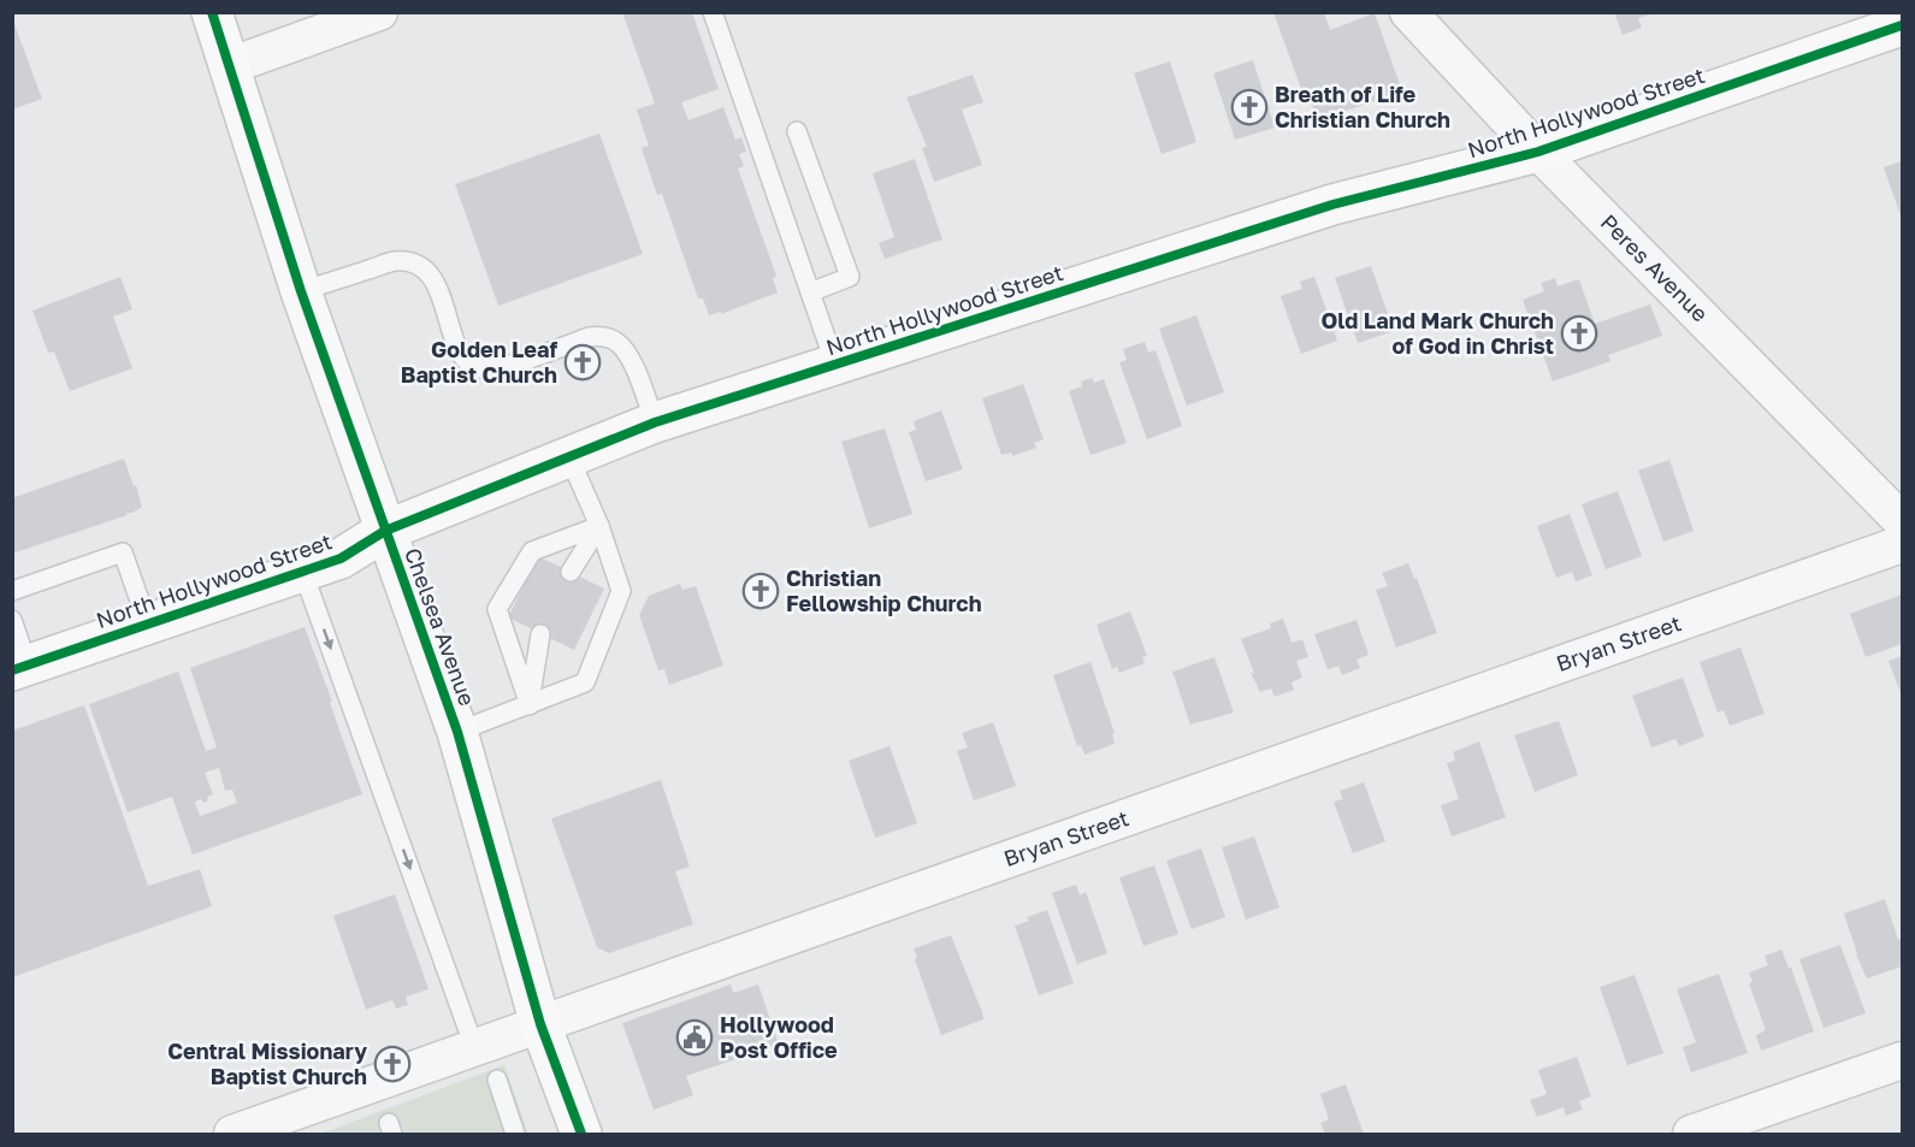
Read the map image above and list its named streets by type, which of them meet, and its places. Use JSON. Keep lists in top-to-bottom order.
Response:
{
  "streets": {
    "main road": ["North Hollywood Street", "Chelsea Avenue"],
    "street": ["Peres Avenue", "Bryan Street"]
  },
  "crossings": [
    ["North Hollywood Street", "Peres Avenue"],
    ["North Hollywood Street", "Chelsea Avenue"],
    ["Chelsea Avenue", "Bryan Street"]
  ],
  "places": {
    "church": [
      "Breath of Life Christian Church",
      "Old Land Mark Church of God in Christ",
      "Golden Leaf Baptist Church",
      "Christian Fellowship Church",
      "Central Missionary Baptist Church"
    ],
    "public building": ["Hollywood Post Office"]
  }
}
